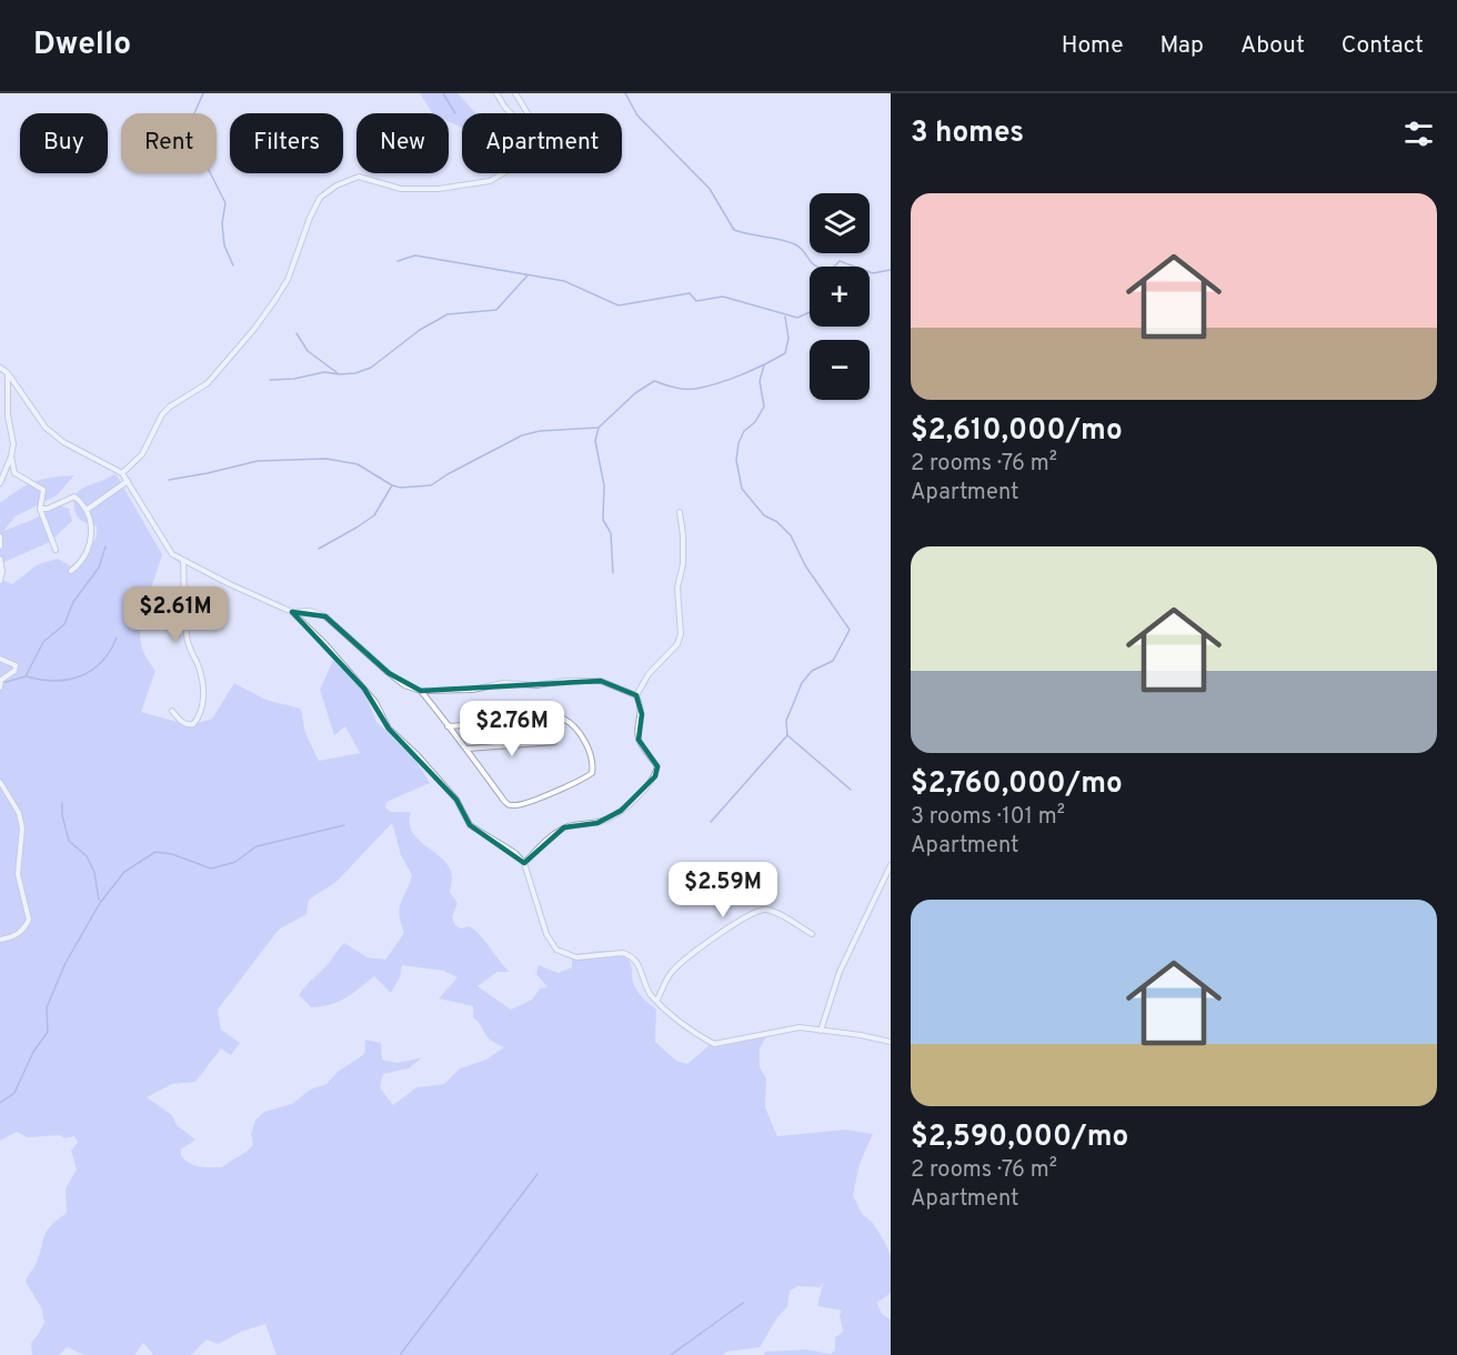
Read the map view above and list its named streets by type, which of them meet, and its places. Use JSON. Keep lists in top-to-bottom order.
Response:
{
  "page": {
    "header": "Dwello",
    "nav": [
      "Home",
      "Map",
      "About",
      "Contact"
    ],
    "heading": "3 homes",
    "chip": [
      "Buy",
      "Rent",
      "Filters",
      "New",
      "Apartment"
    ],
    "list": [
      {
        "name": "$2,610,000/mo",
        "note": "2 rooms · 76 m² · Apartment"
      },
      {
        "name": "$2,760,000/mo",
        "note": "3 rooms · 101 m² · Apartment"
      },
      {
        "name": "$2,590,000/mo",
        "note": "2 rooms · 76 m² · Apartment"
      }
    ],
    "map_buttons": ["+", "−"],
    "price": ["$2.61M", "$2.76M", "$2.59M"]
  }
}
